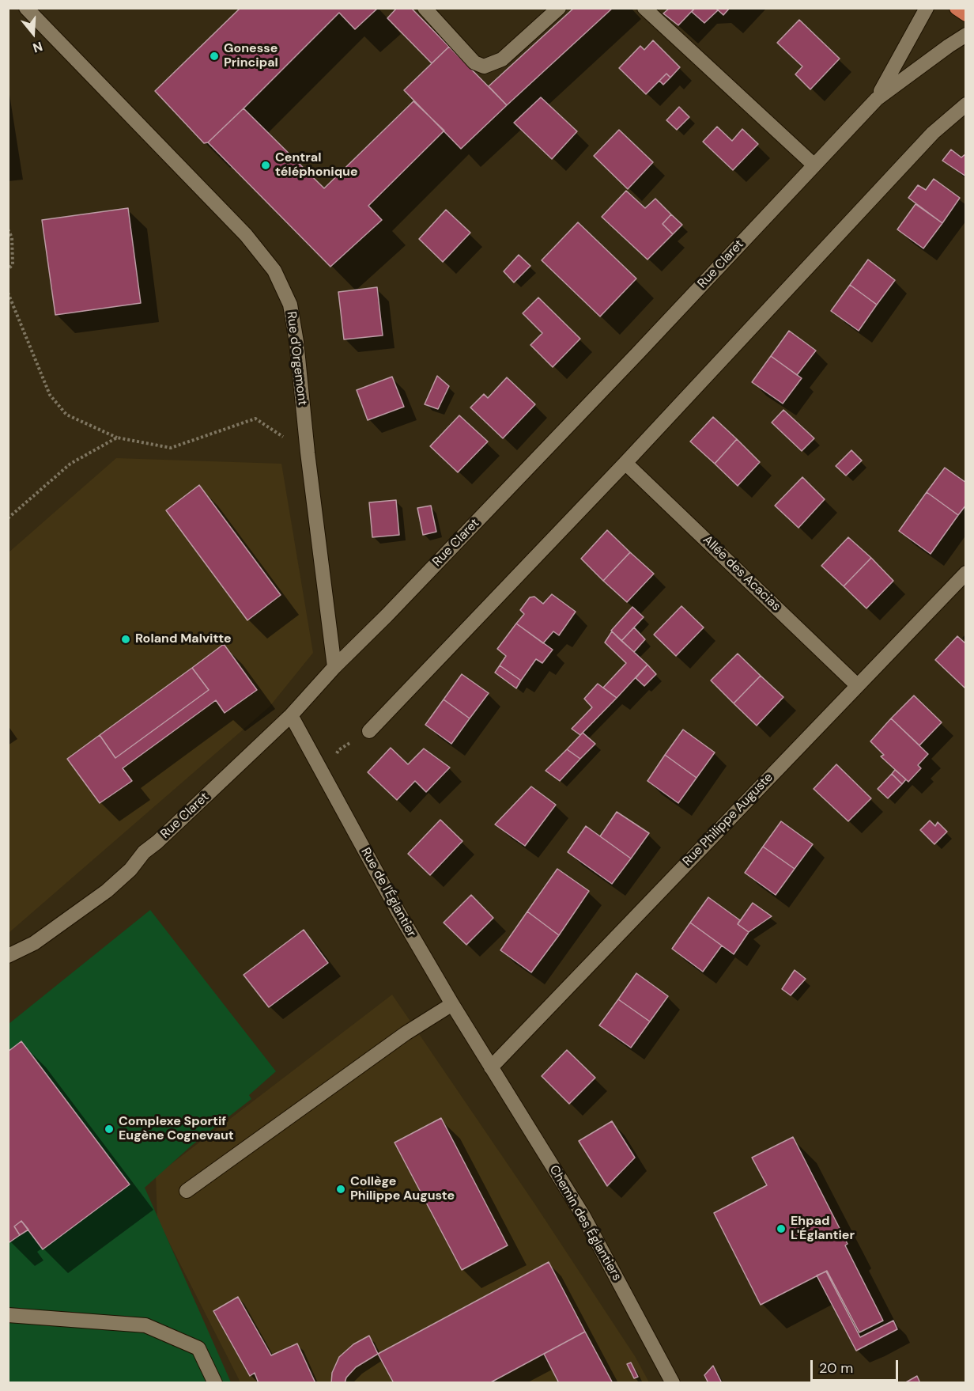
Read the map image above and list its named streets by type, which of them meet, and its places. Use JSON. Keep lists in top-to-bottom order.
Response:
{
  "streets": {
    "street": [
      "Rue Claret",
      "Rue d'Orgemont",
      "Allée des Acacias",
      "Rue Philippe Auguste",
      "Rue de l'Églantier",
      "Chemin des Églantiers"
    ]
  },
  "crossings": [
    ["Rue Claret", "Rue d'Orgemont"],
    ["Rue Claret", "Rue de l'Églantier"],
    ["Allée des Acacias", "Rue Philippe Auguste"],
    ["Rue Philippe Auguste", "Rue de l'Églantier"],
    ["Rue Philippe Auguste", "Chemin des Églantiers"],
    ["Rue de l'Églantier", "Chemin des Églantiers"]
  ],
  "places": [
    "Gonesse Principal",
    "Central téléphonique",
    "Roland Malvitte",
    "Complexe Sportif Eugène Cognevaut",
    "Collège Philippe Auguste",
    "Ehpad L'Églantier"
  ],
  "scale_bar": "20 m",
  "north": "bottom"
}
